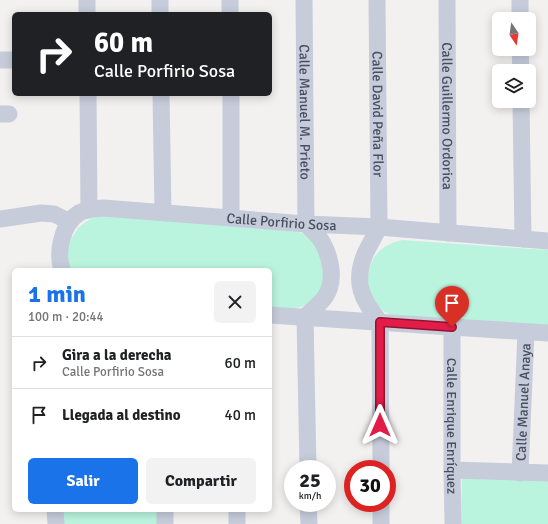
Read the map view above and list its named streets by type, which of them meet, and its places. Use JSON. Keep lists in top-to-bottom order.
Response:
{
  "streets": {
    "street": [
      "Calle Manuel M. Prieto",
      "Calle David Peña Flor",
      "Calle Guillermo Ordorica",
      "Calle Porfirio Sosa",
      "Calle Manuel Anaya",
      "Calle Enrique Enríquez"
    ]
  },
  "crossings": [
    ["Calle Manuel M. Prieto", "Calle Porfirio Sosa"],
    ["Calle David Peña Flor", "Calle Porfirio Sosa"],
    ["Calle Guillermo Ordorica", "Calle Porfirio Sosa"]
  ],
  "north": "bottom",
  "page": {
    "turn": ["60 m", "Calle Porfirio Sosa"],
    "heading": ["1 min", "100 m · 20:44"],
    "list": [
      {
        "name": "Gira a la derecha",
        "note": "Calle Porfirio Sosa",
        "value": "60 m"
      },
      {
        "name": "Llegada al destino",
        "value": "40 m"
      }
    ],
    "buttons": ["Salir", "Compartir"],
    "speed": "25 km/h",
    "limit": "30"
  }
}
